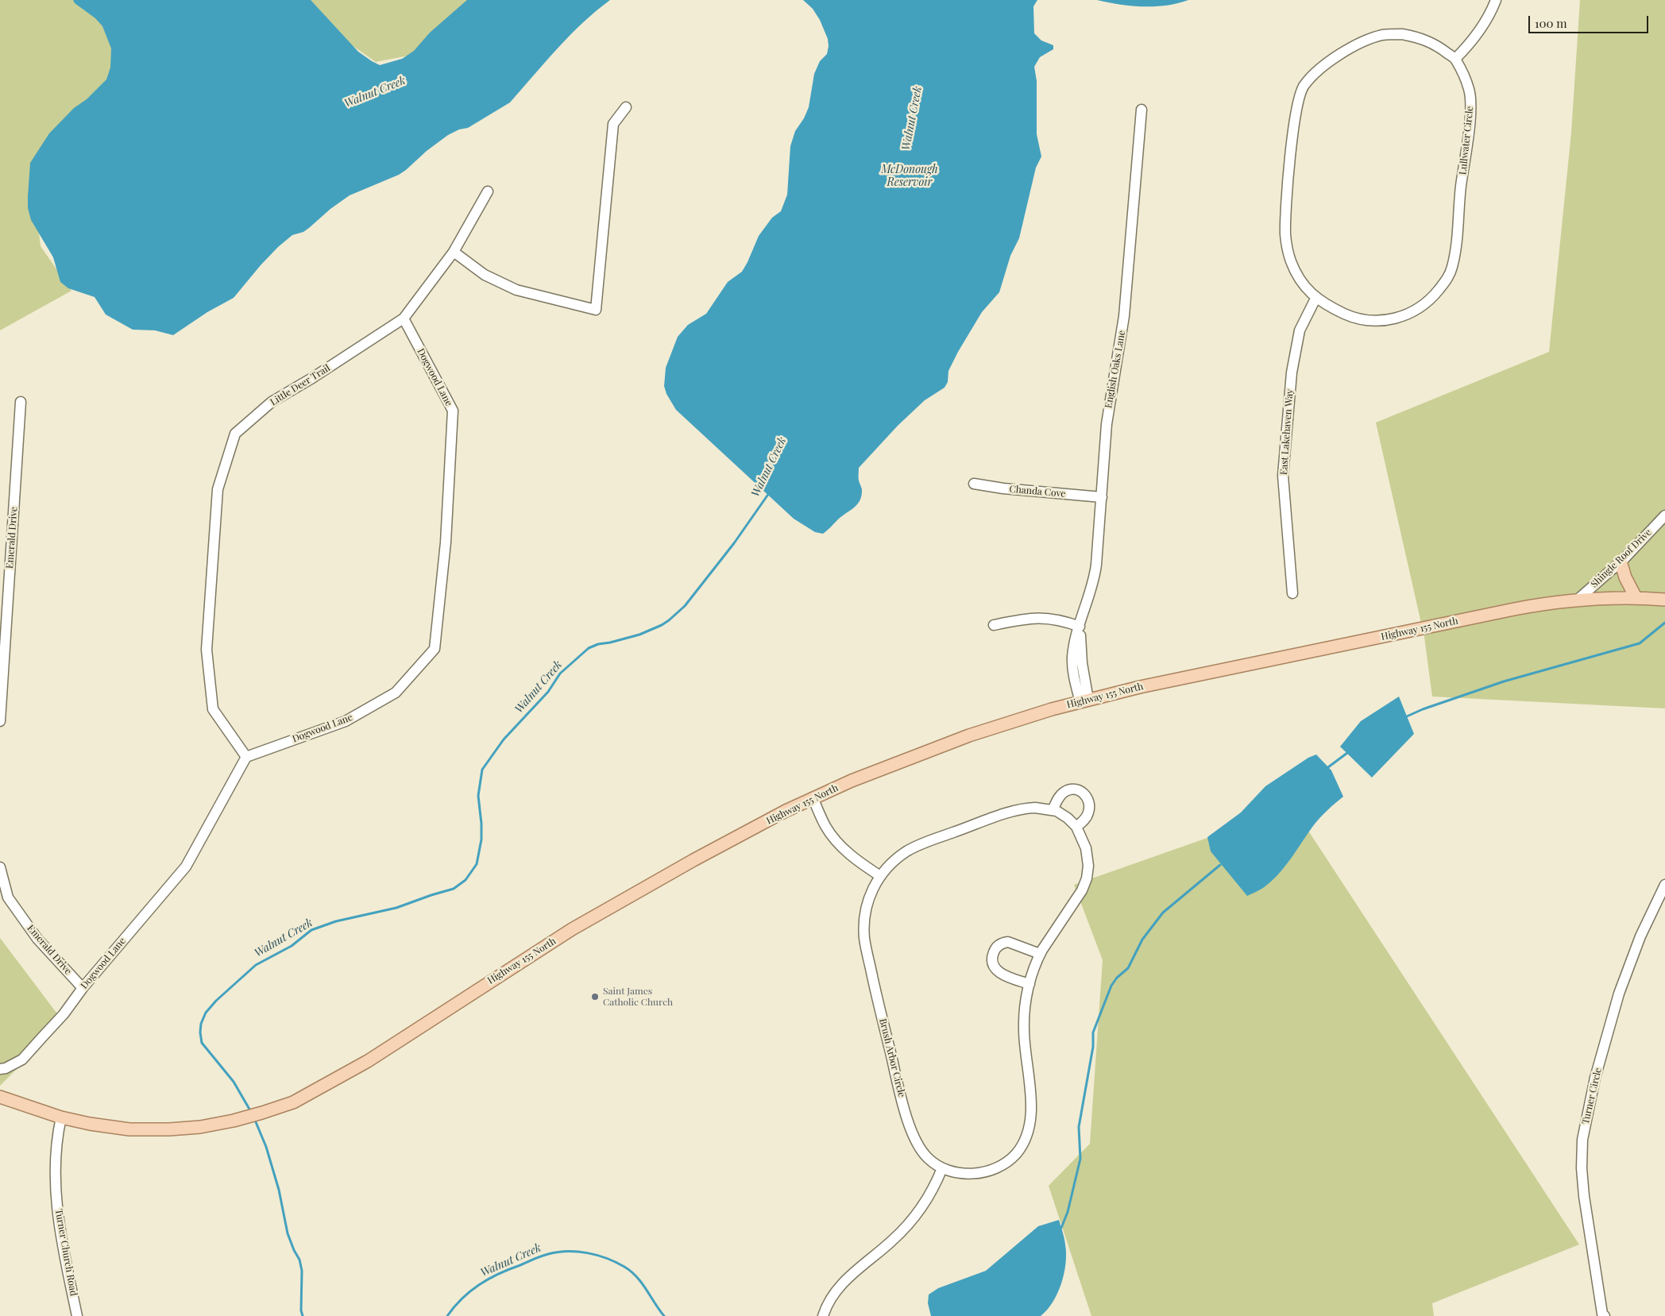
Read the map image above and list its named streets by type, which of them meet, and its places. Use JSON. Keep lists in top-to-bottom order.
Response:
{
  "streets": {
    "main road": ["Highway 155 North"],
    "street": [
      "Lullwater Circle",
      "English Oaks Lane",
      "Dogwood Lane",
      "Little Deer Trail",
      "East Lakehaven Way",
      "Chanda Cove",
      "Emerald Drive",
      "Shingle Roof Drive",
      "Brush Arbor Circle",
      "Turner Circle",
      "Turner Church Road"
    ]
  },
  "crossings": [
    ["Lullwater Circle", "East Lakehaven Way"],
    ["English Oaks Lane", "Chanda Cove"],
    ["English Oaks Lane", "Highway 155 North"],
    ["Dogwood Lane", "Little Deer Trail"],
    ["Dogwood Lane", "Emerald Drive"],
    ["Shingle Roof Drive", "Highway 155 North"],
    ["Highway 155 North", "Turner Church Road"]
  ],
  "water": ["Walnut Creek", "McDonough Reservoir"],
  "places": ["Saint James Catholic Church"],
  "scale_bar": "100 m"
}
